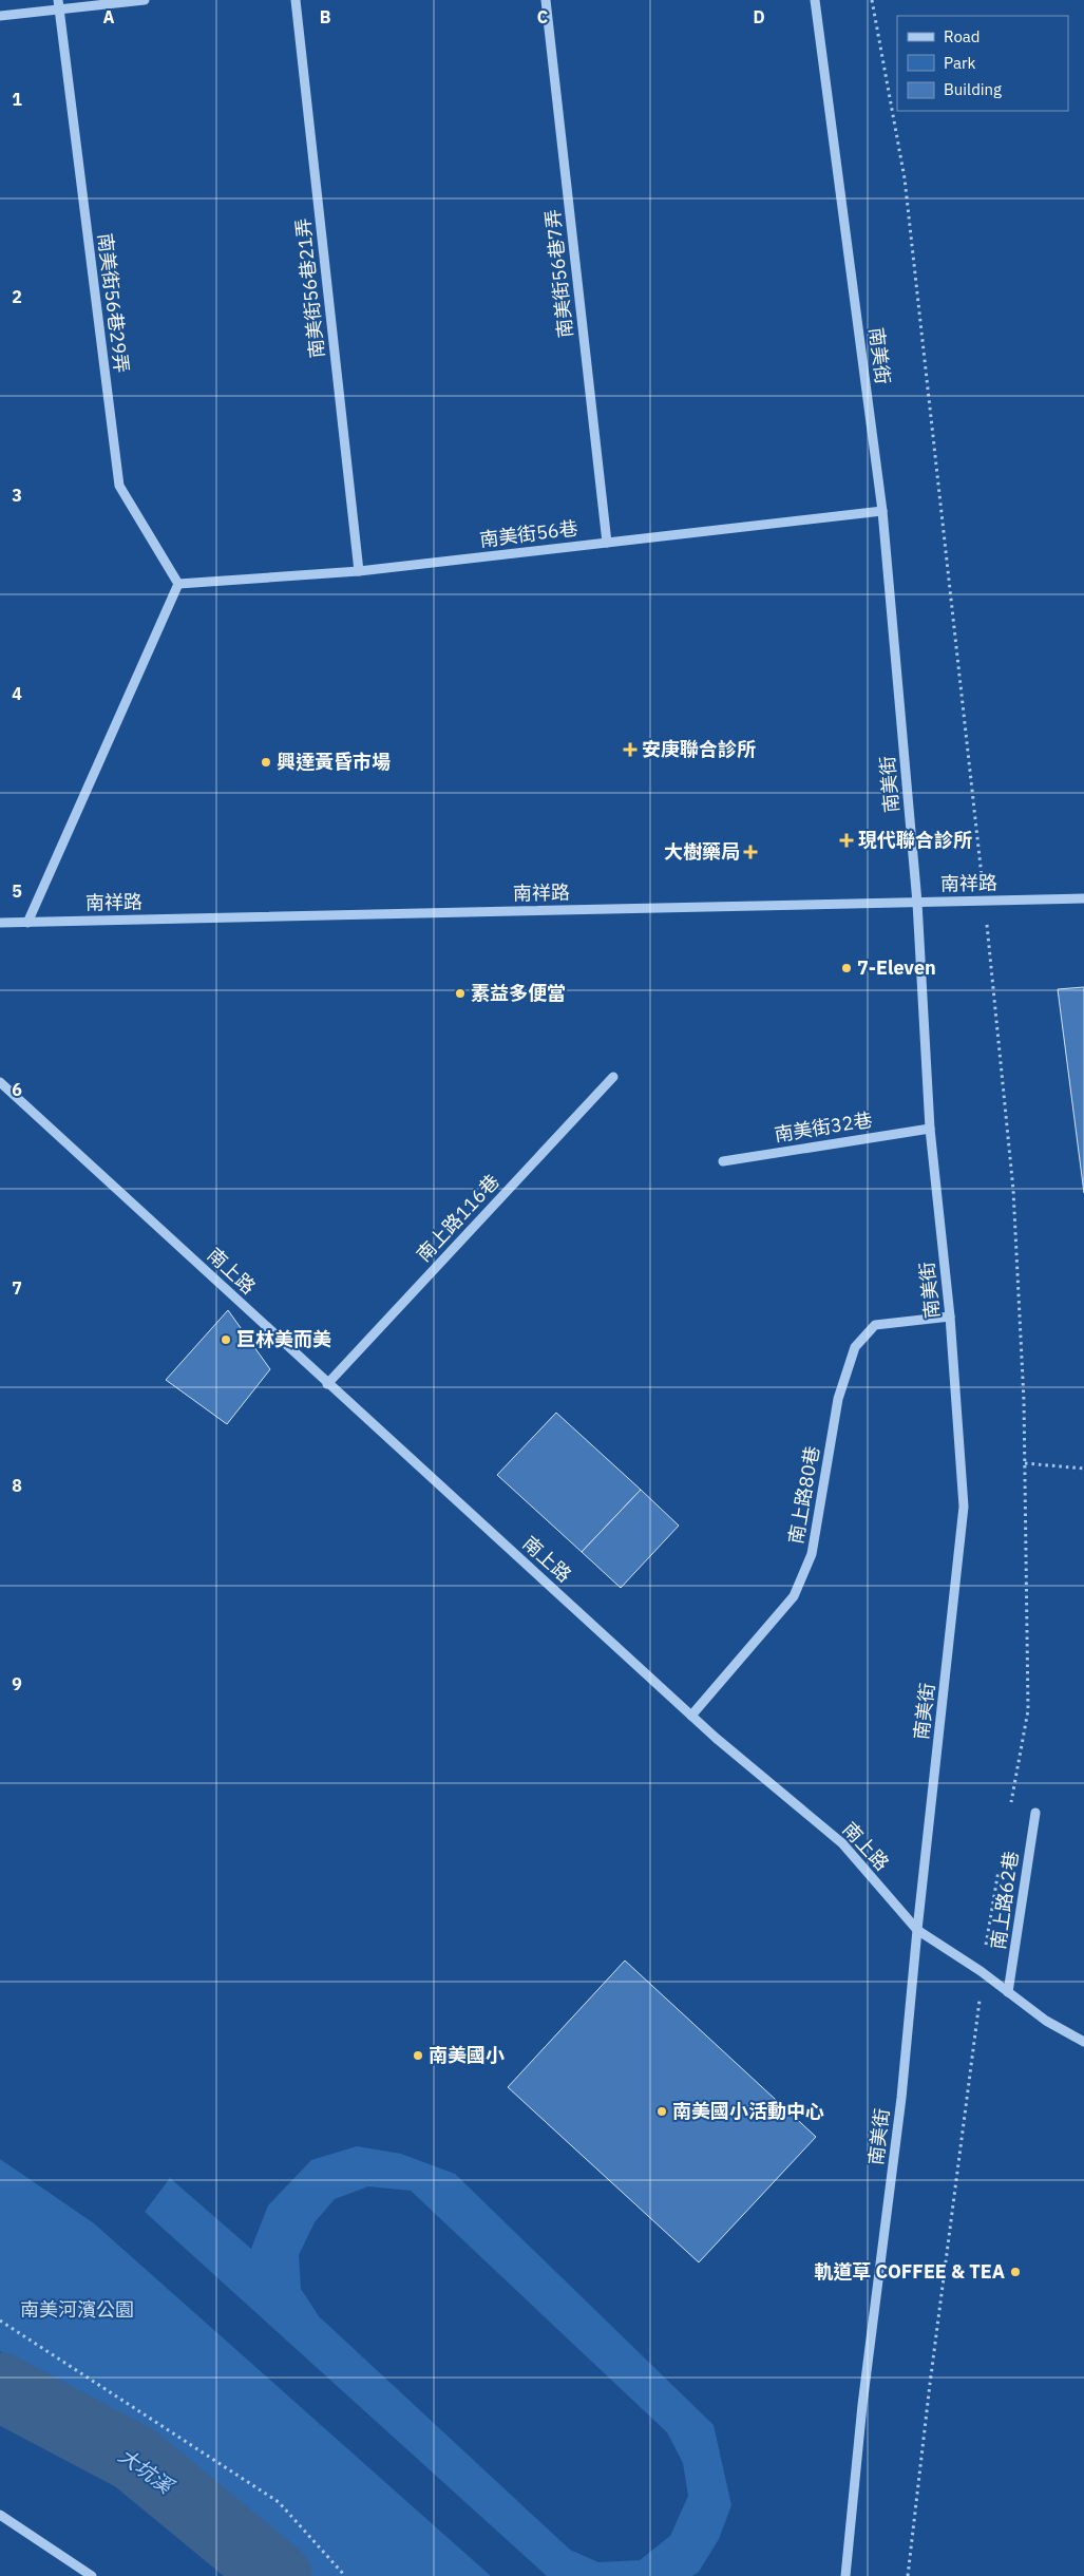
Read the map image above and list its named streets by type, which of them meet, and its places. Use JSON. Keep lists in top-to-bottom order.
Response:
{
  "streets": {
    "street": [
      "南美街56巷7弄",
      "南美街56巷21弄",
      "南美街56巷29弄",
      "南美街",
      "南美街56巷",
      "南祥路",
      "南美街32巷",
      "南上路116巷",
      "南上路",
      "南上路80巷",
      "南上路62巷"
    ]
  },
  "crossings": [
    ["南美街56巷7弄", "南美街56巷"],
    ["南美街56巷21弄", "南美街56巷"],
    ["南美街56巷29弄", "南美街56巷"],
    ["南美街", "南美街56巷"],
    ["南美街", "南祥路"],
    ["南美街", "南美街32巷"],
    ["南美街", "南上路"],
    ["南美街", "南上路80巷"],
    ["南上路116巷", "南上路"],
    ["南上路", "南上路80巷"],
    ["南上路", "南上路62巷"]
  ],
  "water": ["大坑溪"],
  "parks": ["南美河濱公園"],
  "places": {
    "health": ["安庚聯合診所", "現代聯合診所", "大樹藥局"],
    "other": [
      "興達黃昏市場",
      "7-Eleven",
      "素益多便當",
      "巨林美而美",
      "南美國小",
      "南美國小活動中心",
      "軌道草 COFFEE & TEA"
    ]
  },
  "legend": ["Road", "Park", "Building"],
  "grid": {
    "columns": [
      "A",
      "B",
      "C",
      "D"
    ],
    "rows": [
      "1",
      "2",
      "3",
      "4",
      "5",
      "6",
      "7",
      "8",
      "9"
    ]
  }
}
